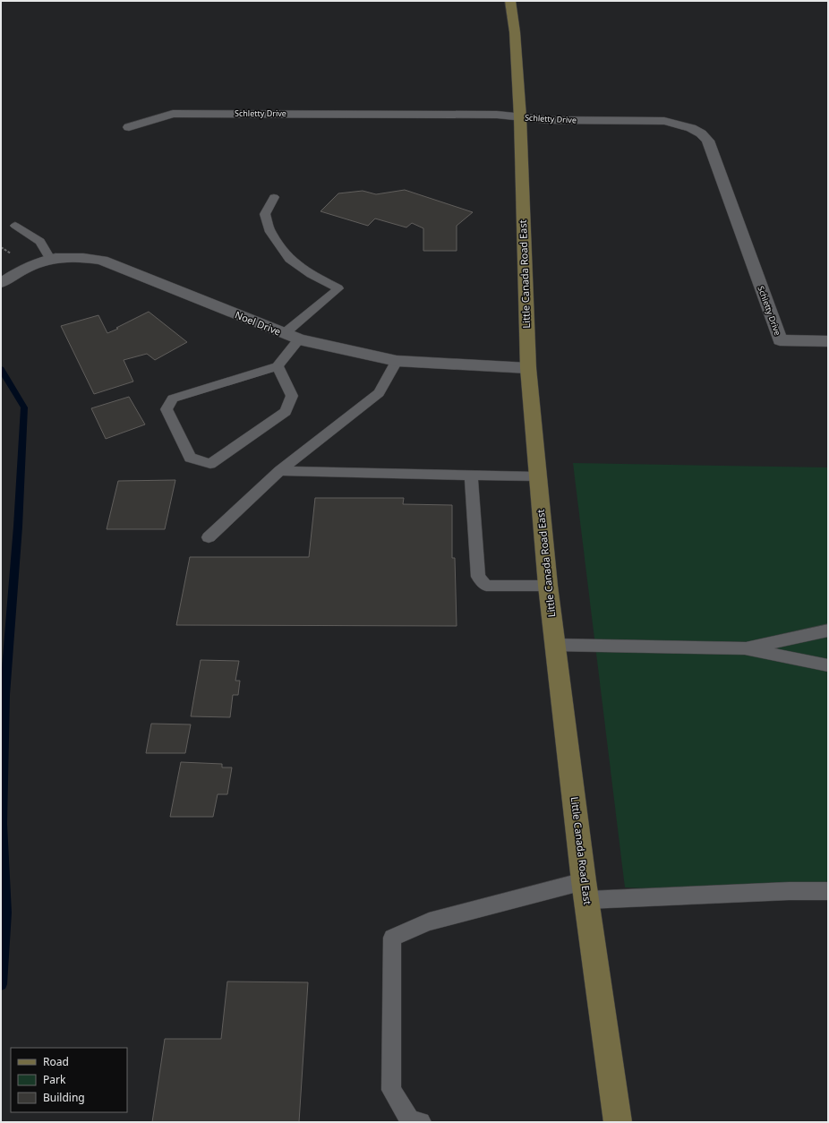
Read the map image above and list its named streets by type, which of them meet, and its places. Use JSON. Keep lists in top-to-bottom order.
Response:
{
  "streets": {
    "street": ["Schletty Drive", "Little Canada Road East", "Noel Drive"]
  },
  "crossings": [
    ["Schletty Drive", "Little Canada Road East"],
    ["Little Canada Road East", "Noel Drive"]
  ],
  "legend": ["Road", "Park", "Building"]
}
